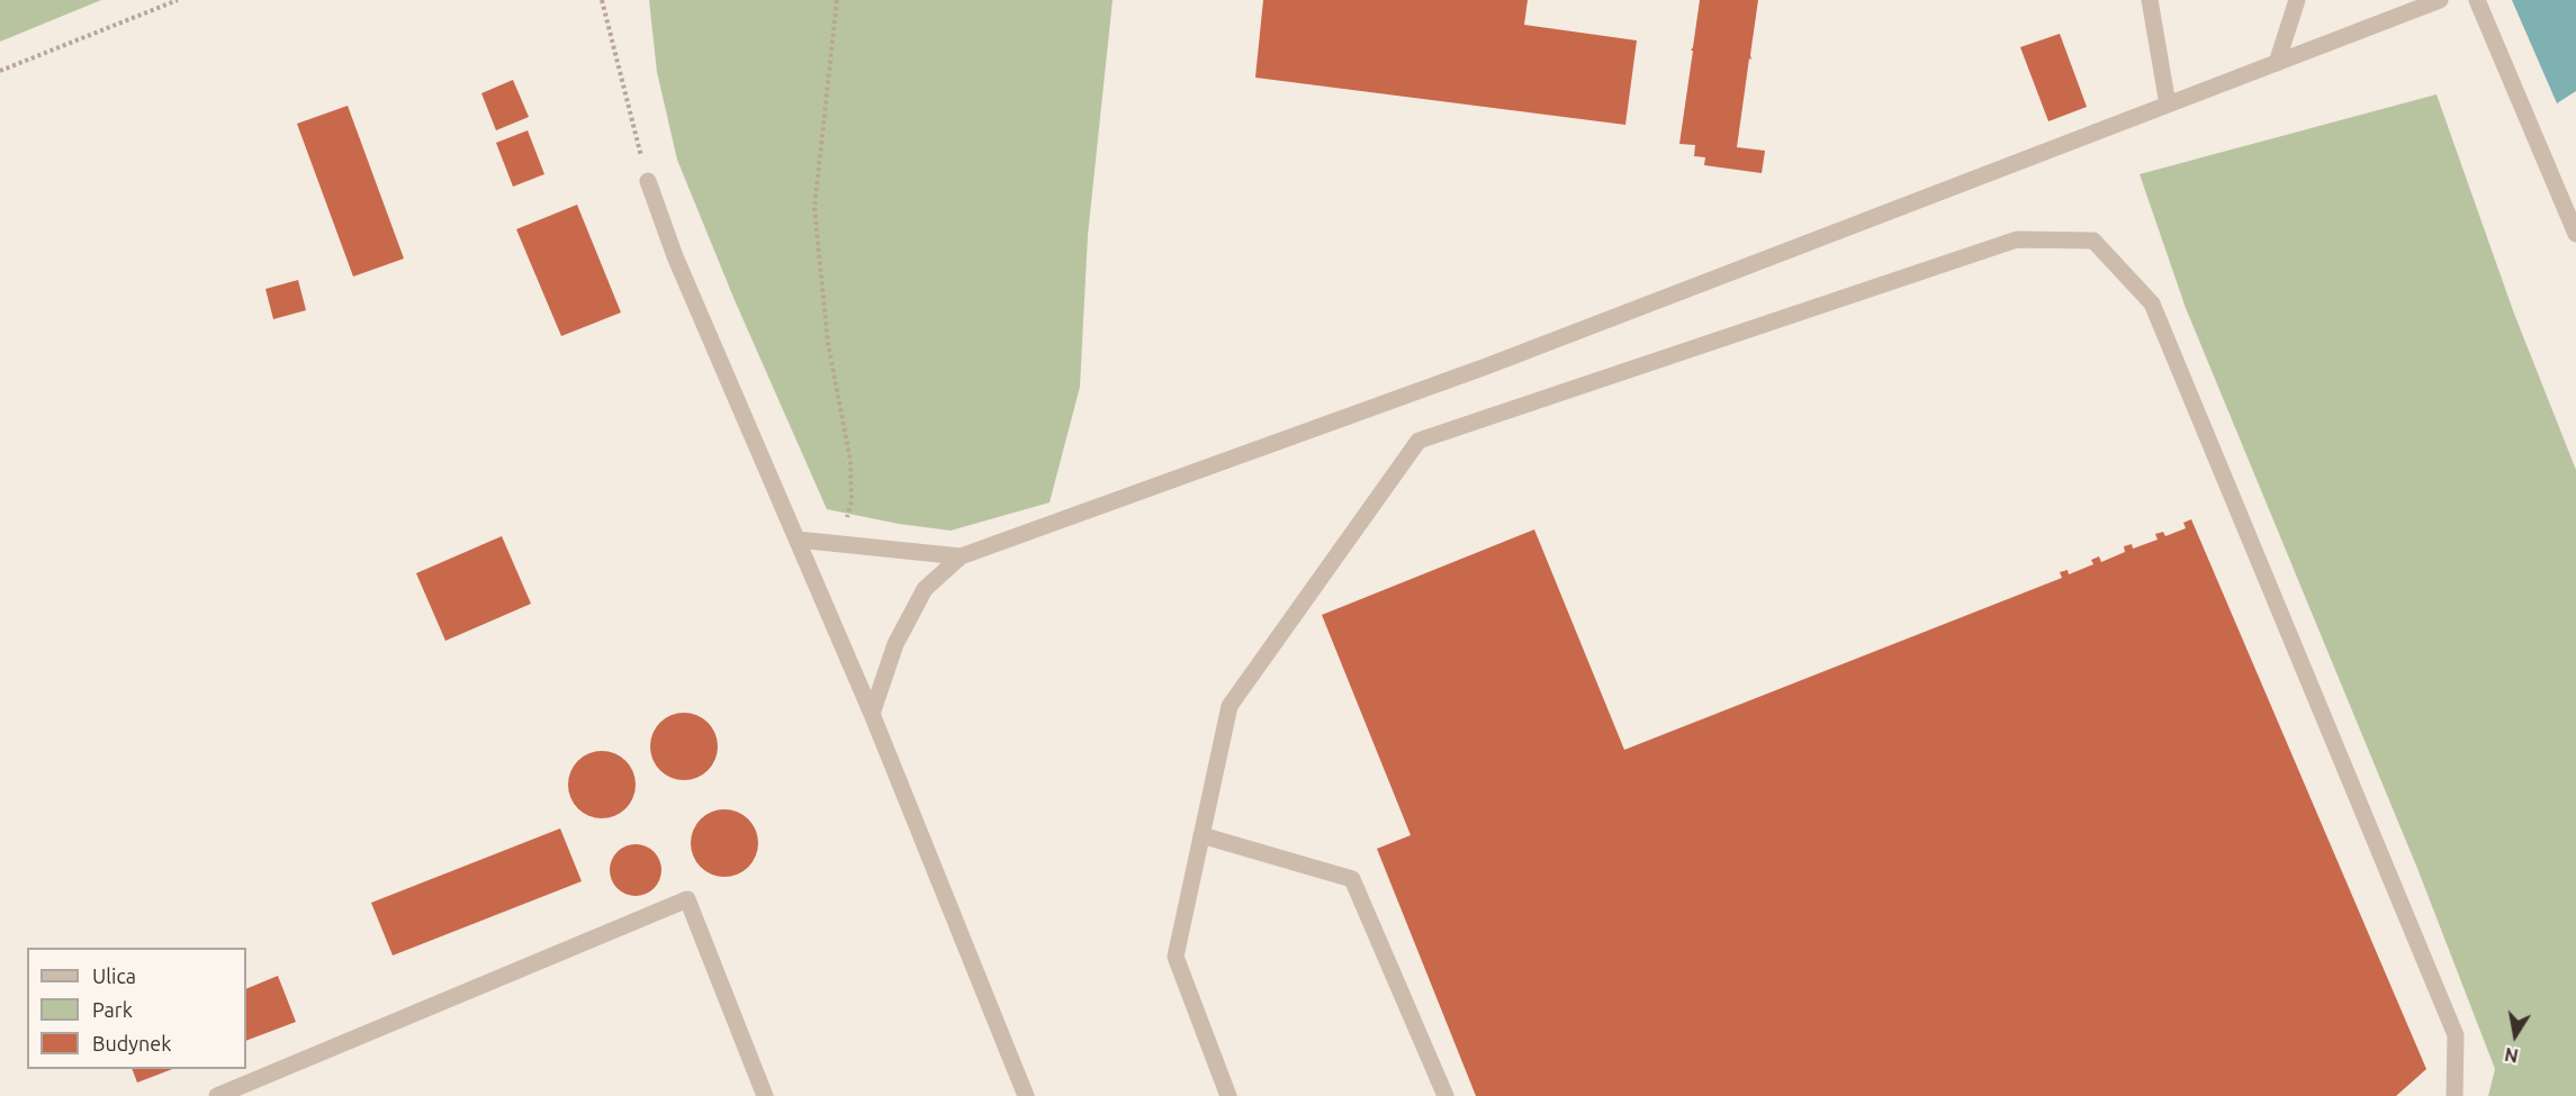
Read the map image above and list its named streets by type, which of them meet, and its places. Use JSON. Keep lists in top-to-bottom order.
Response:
{
  "legend": ["Ulica", "Park", "Budynek"],
  "north": "bottom"
}
